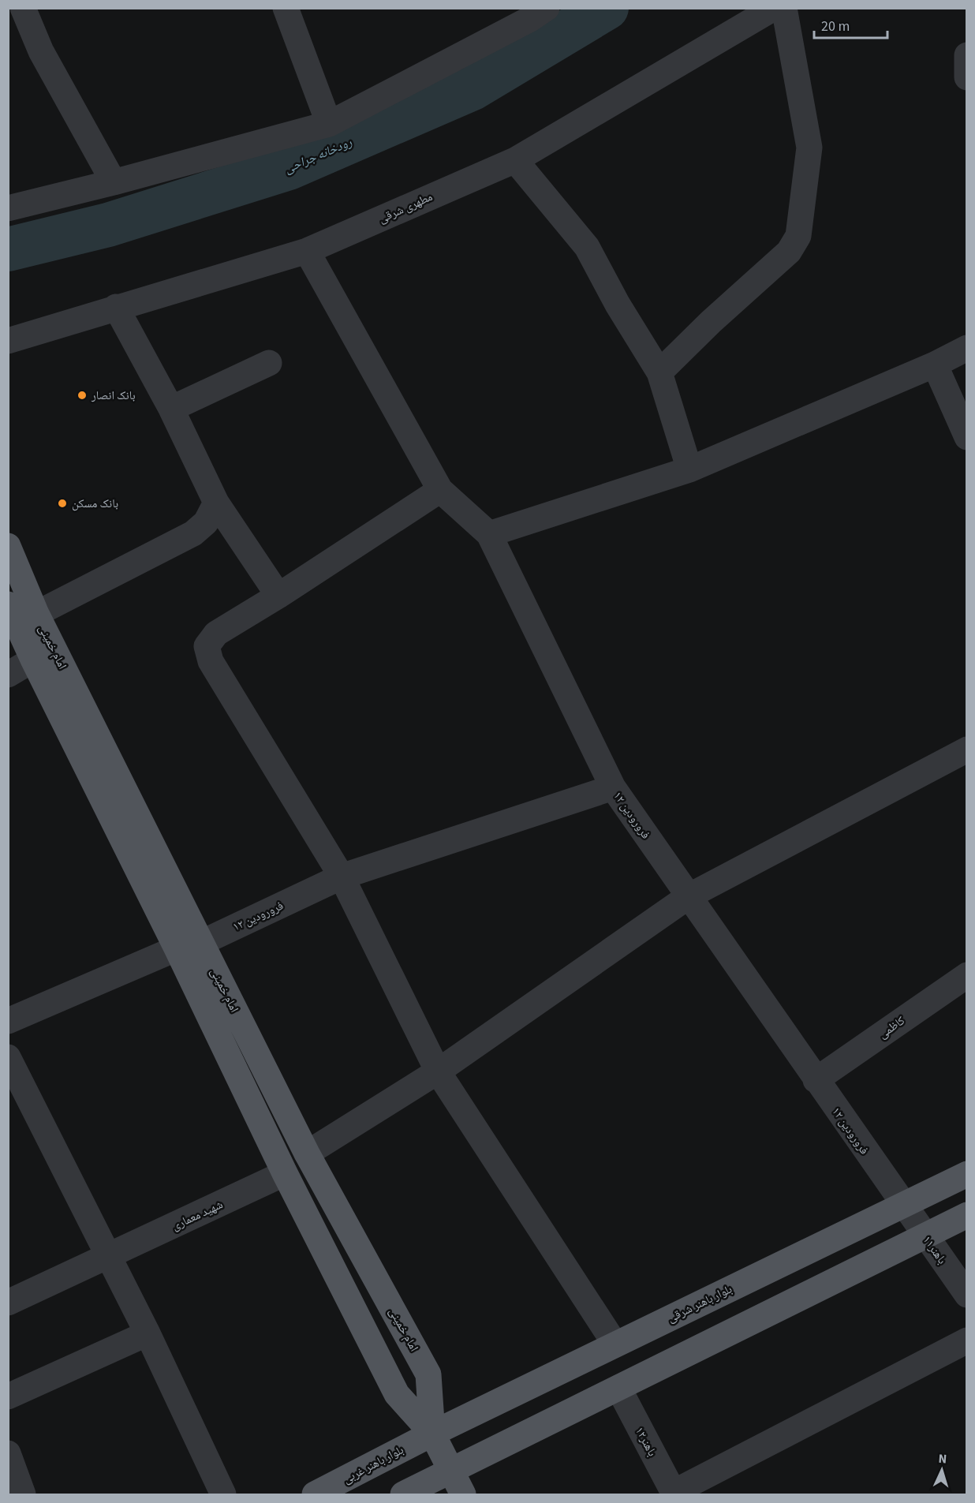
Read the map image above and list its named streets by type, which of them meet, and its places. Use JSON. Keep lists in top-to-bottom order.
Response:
{
  "streets": {
    "main road": ["امام خمینی", "بلوار باهنر شرقی", "بلوار باهنر غربی"],
    "street": [
      "مطهری شرقی",
      "۱۲ فرورودین",
      "کاظمی",
      "شهید معماری",
      "باهنر۱۱",
      "باهنر۱۲"
    ]
  },
  "crossings": [
    ["امام خمینی", "۱۲ فرورودین"],
    ["امام خمینی", "شهید معماری"],
    ["امام خمینی", "بلوار باهنر شرقی"],
    ["امام خمینی", "بلوار باهنر غربی"],
    ["۱۲ فرورودین", "کاظمی"],
    ["۱۲ فرورودین", "باهنر۱۱"],
    ["۱۲ فرورودین", "بلوار باهنر شرقی"],
    ["باهنر۱۱", "بلوار باهنر شرقی"],
    ["بلوار باهنر شرقی", "بلوار باهنر غربی"]
  ],
  "water": ["رودخانه جراحی"],
  "places": ["بانک انصار", "بانک مسکن"],
  "scale_bar": "20 m",
  "north": "top"
}
